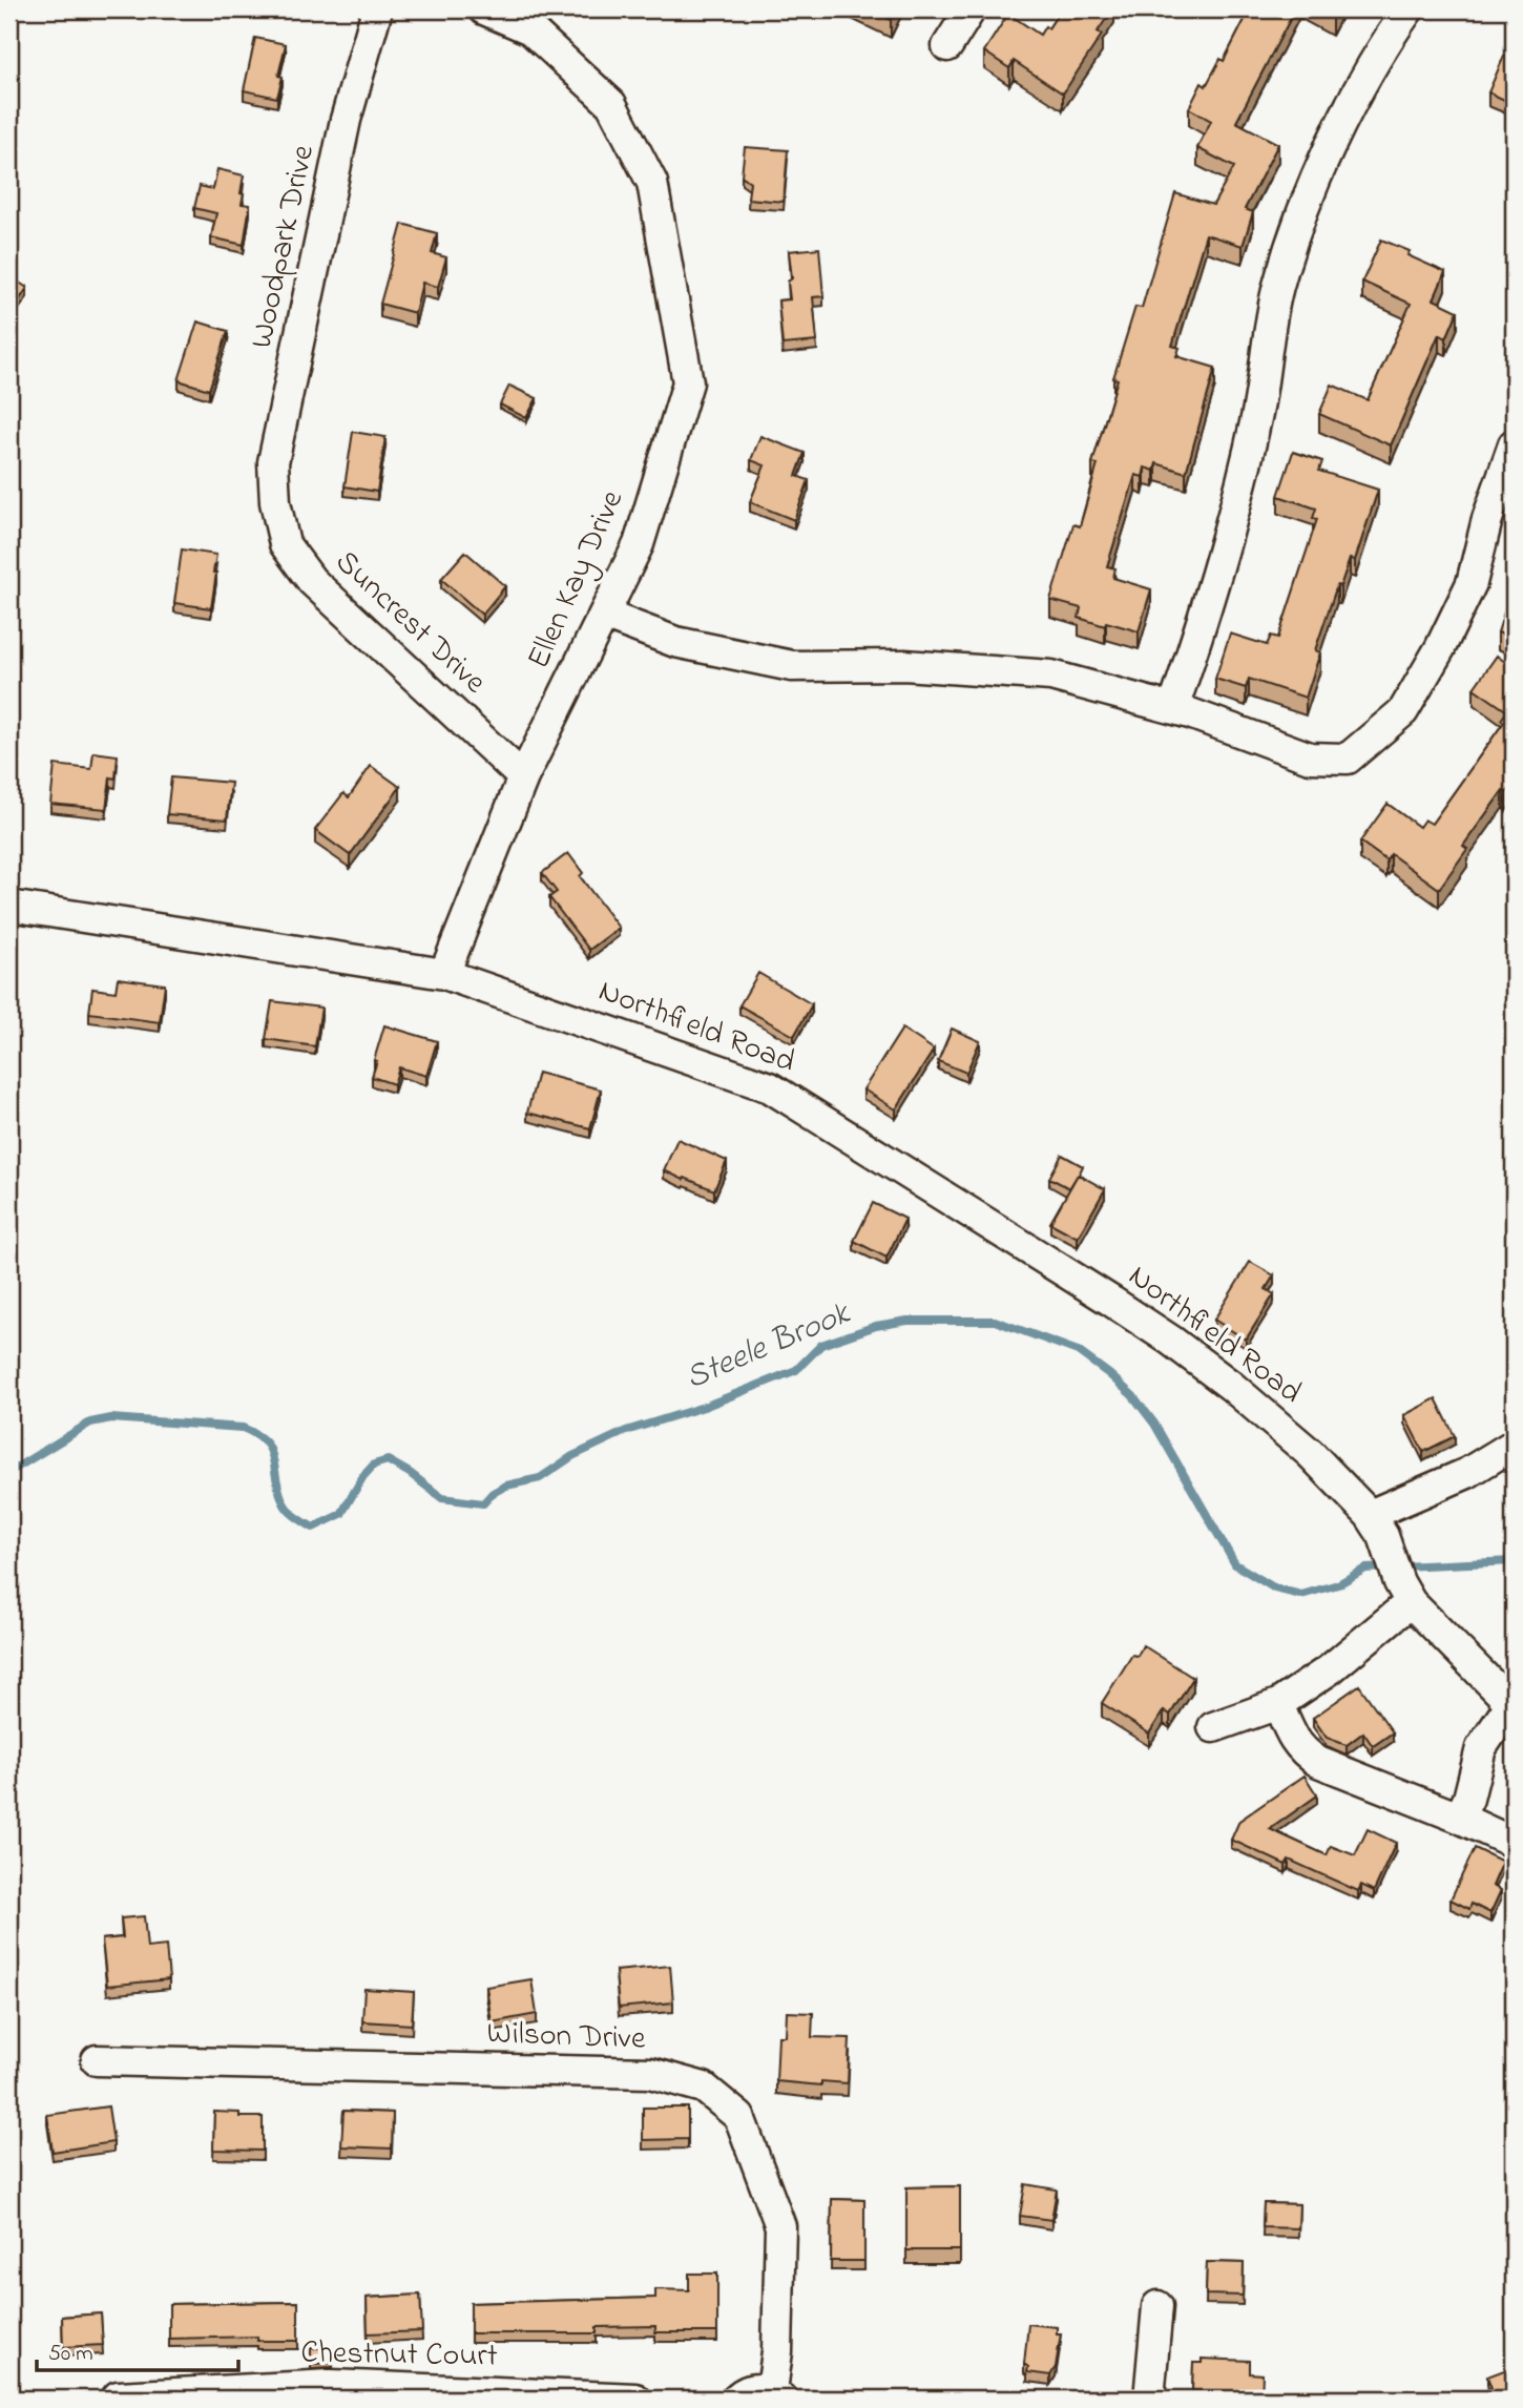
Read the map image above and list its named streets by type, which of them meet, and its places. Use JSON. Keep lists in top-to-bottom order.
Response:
{
  "streets": {
    "street": [
      "Woodpark Drive",
      "Ellen Kay Drive",
      "Suncrest Drive",
      "Northfield Road",
      "Wilson Drive",
      "Chestnut Court"
    ]
  },
  "crossings": [
    ["Woodpark Drive", "Suncrest Drive"],
    ["Ellen Kay Drive", "Suncrest Drive"],
    ["Ellen Kay Drive", "Northfield Road"]
  ],
  "water": ["Steele Brook"],
  "scale_bar": "50 m"
}
